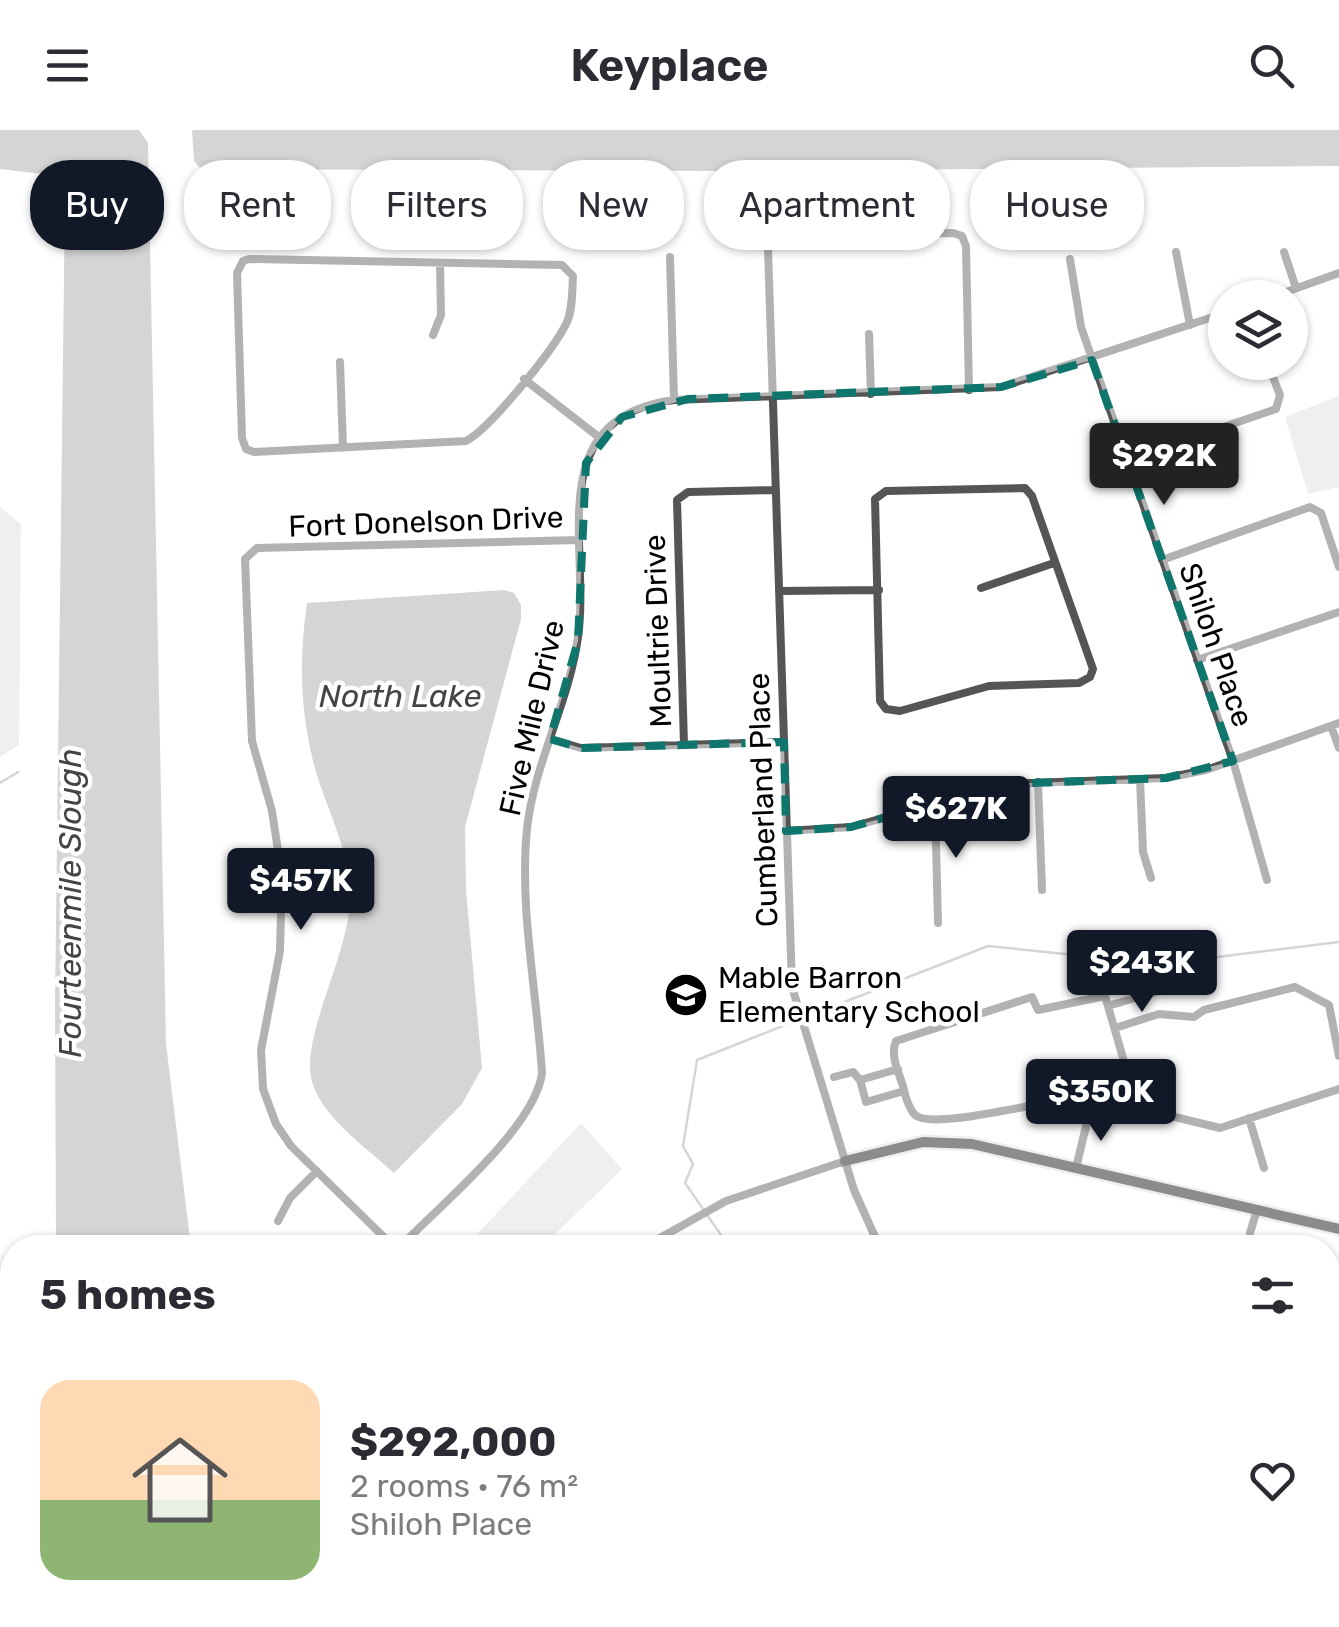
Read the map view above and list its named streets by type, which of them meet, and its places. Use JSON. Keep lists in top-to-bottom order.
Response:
{
  "streets": {
    "street": [
      "Fort Donelson Drive",
      "Moultrie Drive",
      "Shiloh Place",
      "Five Mile Drive",
      "Cumberland Place"
    ]
  },
  "crossings": [
    ["Fort Donelson Drive", "Five Mile Drive"],
    ["Moultrie Drive", "Cumberland Place"]
  ],
  "water": ["North Lake", "Fourteenmile Slough"],
  "places": {
    "school or university": ["Mable Barron Elementary School"]
  },
  "page": {
    "header": "Keyplace",
    "chip": [
      "Buy",
      "Rent",
      "Filters",
      "New",
      "Apartment",
      "House"
    ],
    "price": [
      "$292K",
      "$627K",
      "$457K",
      "$243K",
      "$350K"
    ],
    "heading": "5 homes",
    "list": [
      {
        "name": "$292,000",
        "note": "2 rooms · 76 m² · Shiloh Place"
      }
    ]
  }
}
